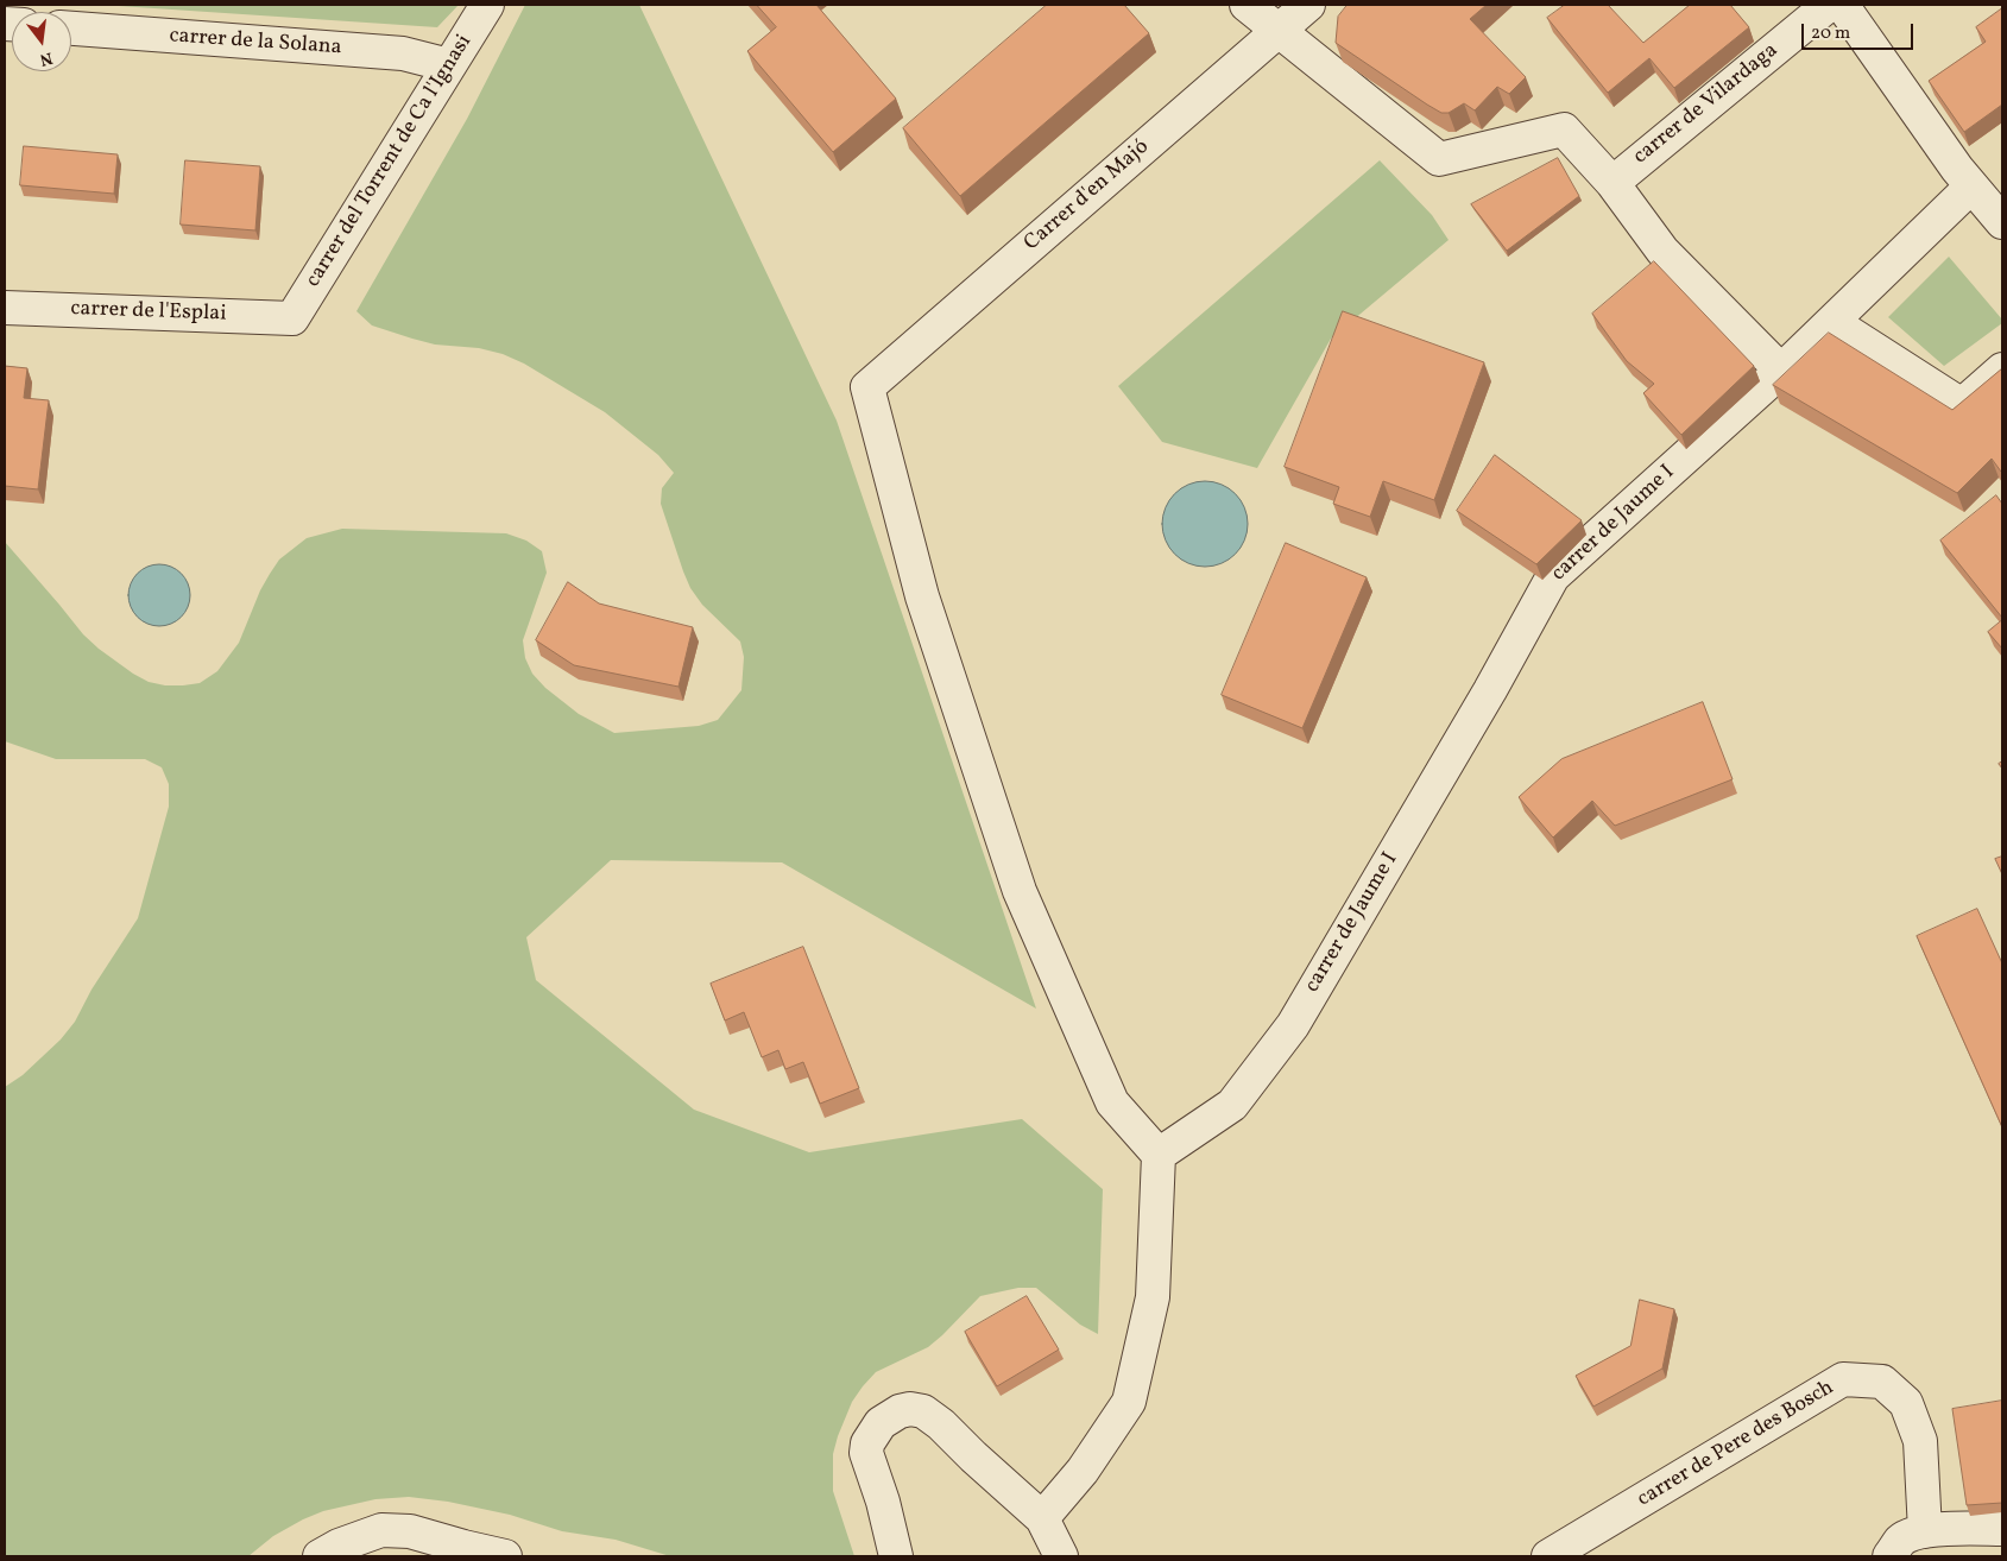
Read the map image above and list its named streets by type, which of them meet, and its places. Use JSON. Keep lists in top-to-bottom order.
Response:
{
  "streets": {
    "street": [
      "carrer de la Solana",
      "carrer de Vilardaga",
      "carrer del Torrent de Ca l'Ignasi",
      "Carrer d'en Majó",
      "carrer de l'Esplai",
      "carrer de Jaume I",
      "carrer de Pere des Bosch"
    ]
  },
  "crossings": [
    ["carrer de la Solana", "carrer del Torrent de Ca l'Ignasi"],
    ["carrer del Torrent de Ca l'Ignasi", "carrer de l'Esplai"],
    ["Carrer d'en Majó", "carrer de Jaume I"]
  ],
  "scale_bar": "20 m",
  "north": "bottom"
}
